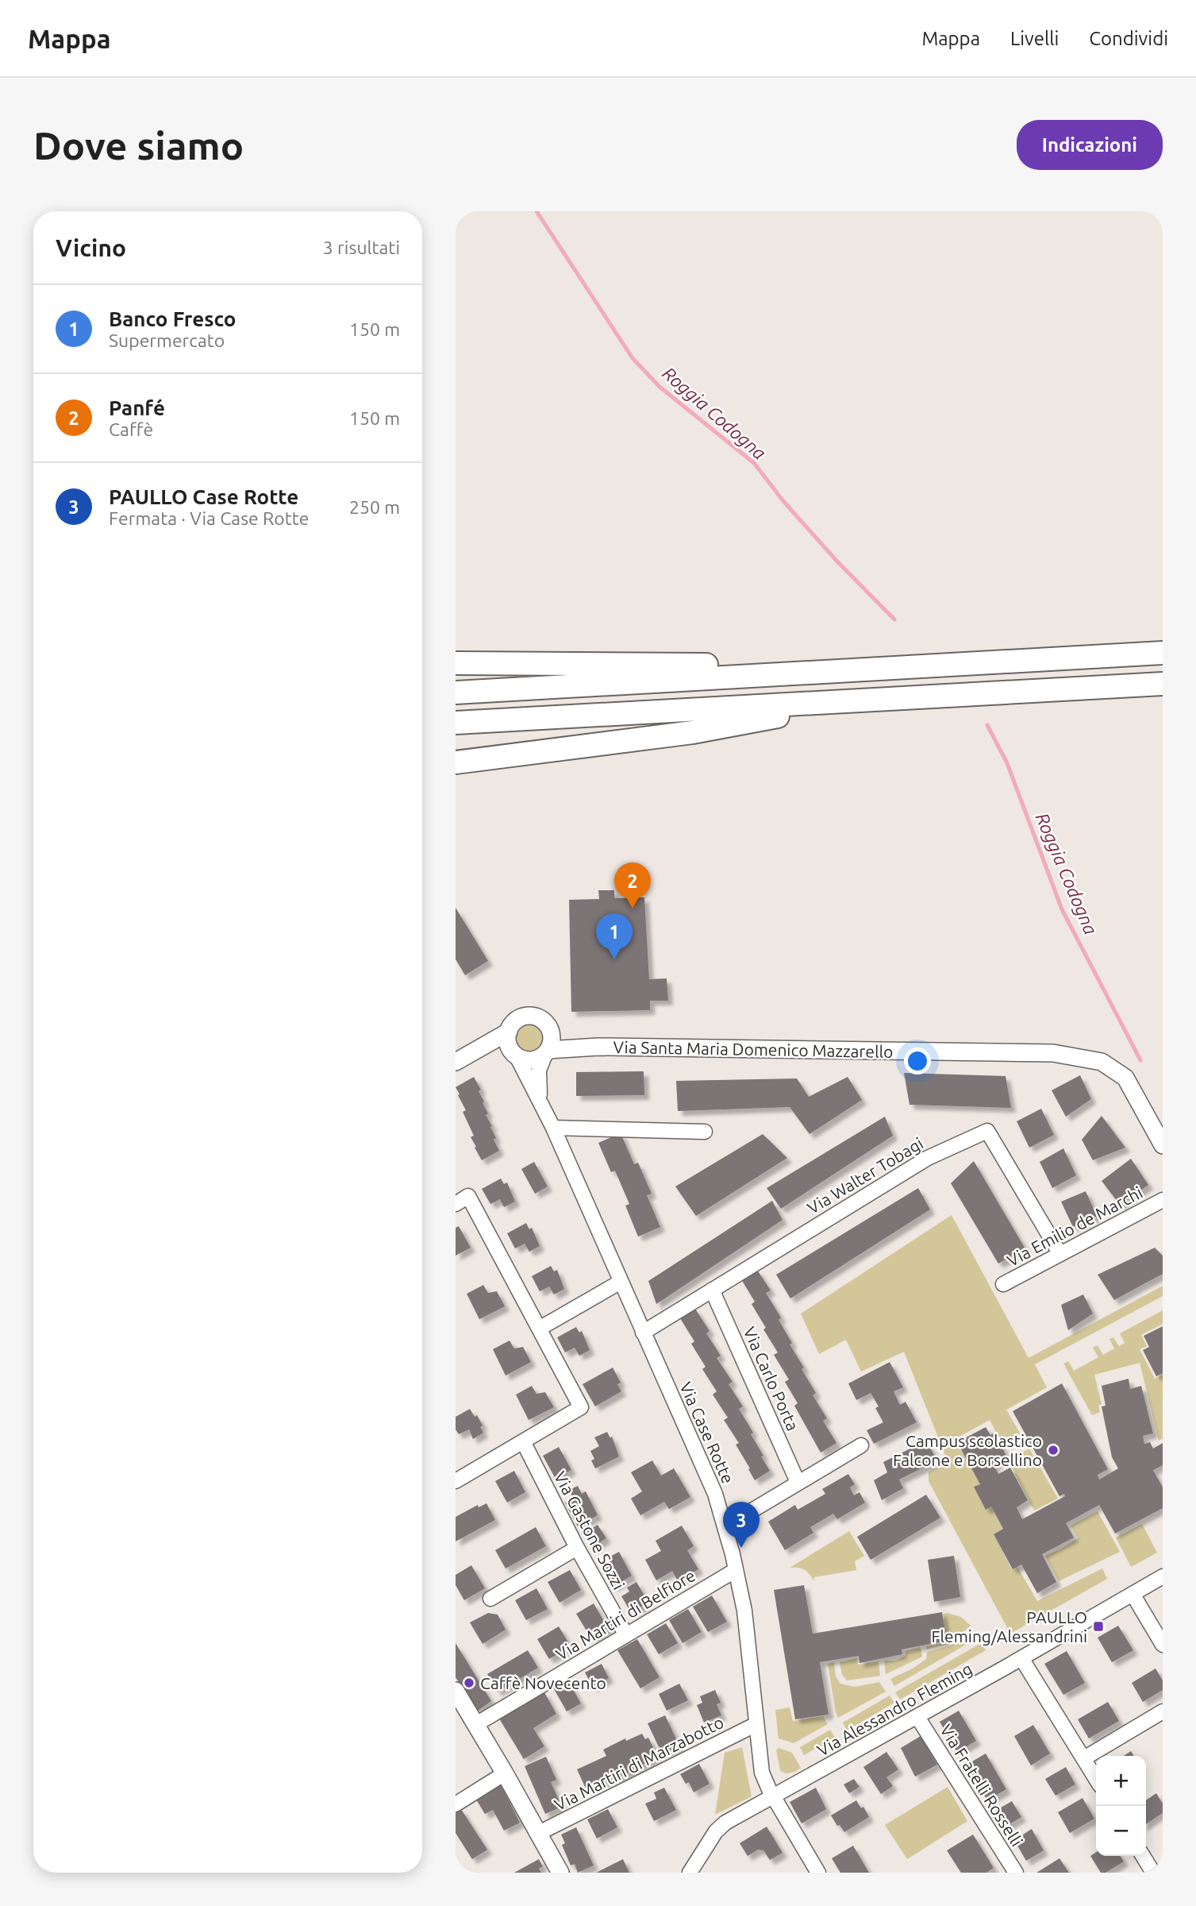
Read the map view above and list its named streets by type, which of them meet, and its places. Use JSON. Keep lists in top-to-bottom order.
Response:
{
  "streets": {
    "street": [
      "Via Santa Maria Domenico Mazzarello",
      "Via Walter Tobagi",
      "Via Emilio de Marchi",
      "Via Carlo Porta",
      "Via Case Rotte",
      "Via Gastone Sozzi",
      "Via Martiri di Belfiore",
      "Via Alessandro Fleming",
      "Via Martiri di Marzabotto",
      "Via Fratelli Rosselli"
    ]
  },
  "crossings": [
    ["Via Santa Maria Domenico Mazzarello", "Via Case Rotte"],
    ["Via Walter Tobagi", "Via Emilio de Marchi"],
    ["Via Walter Tobagi", "Via Carlo Porta"],
    ["Via Walter Tobagi", "Via Case Rotte"],
    ["Via Case Rotte", "Via Martiri di Belfiore"],
    ["Via Case Rotte", "Via Alessandro Fleming"],
    ["Via Case Rotte", "Via Martiri di Marzabotto"],
    ["Via Gastone Sozzi", "Via Martiri di Belfiore"],
    ["Via Alessandro Fleming", "Via Fratelli Rosselli"]
  ],
  "water": ["Roggia Codogna"],
  "places": {
    "other": ["Campus scolastico Falcone e Borsellino", "Caffè Novecento"],
    "transit": ["PAULLO Fleming/Alessandrini"]
  },
  "page": {
    "header": "Mappa",
    "nav": ["Mappa", "Livelli", "Condividi"],
    "buttons": "Indicazioni",
    "title": "Dove siamo",
    "heading": ["Vicino", "3 risultati"],
    "list": [
      {
        "mark": "1",
        "name": "Banco Fresco",
        "note": "Supermercato",
        "value": "150 m"
      },
      {
        "mark": "2",
        "name": "Panfé",
        "note": "Caffè",
        "value": "150 m"
      },
      {
        "mark": "3",
        "name": "PAULLO Case Rotte",
        "note": "Fermata · Via Case Rotte",
        "value": "250 m"
      }
    ],
    "pins": ["2", "1", "3"],
    "map_buttons": ["+", "−"]
  }
}
